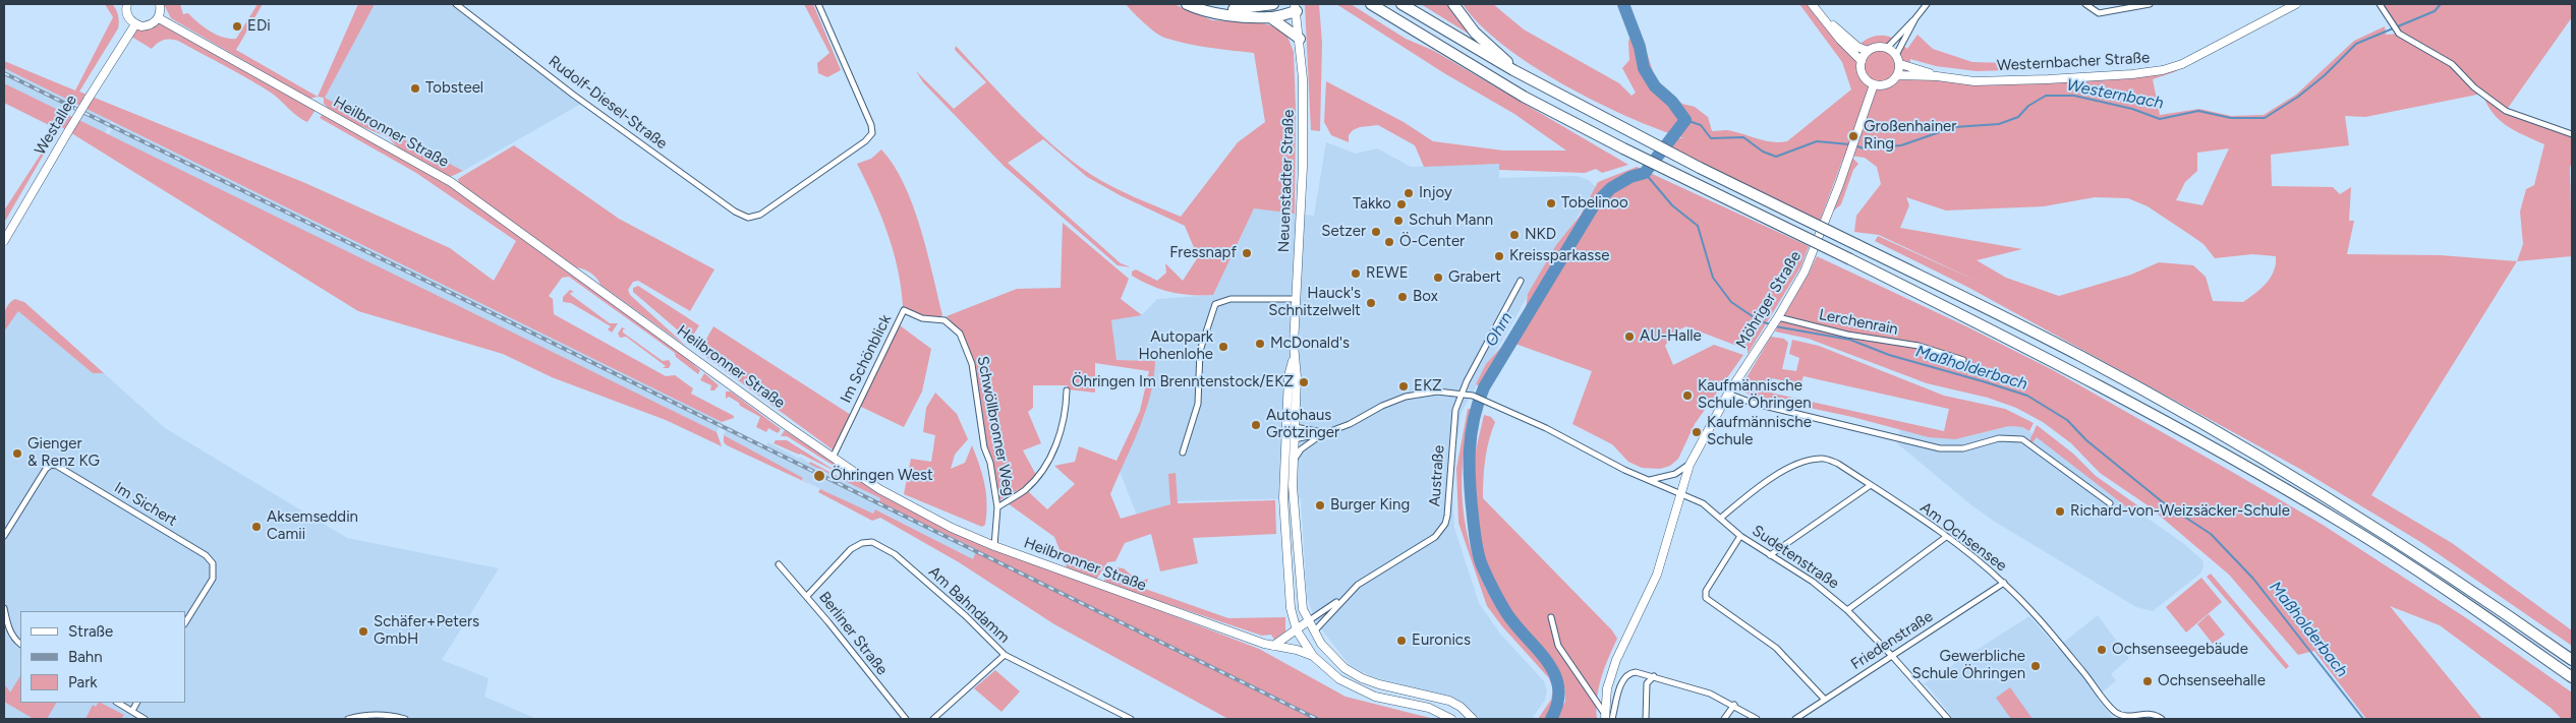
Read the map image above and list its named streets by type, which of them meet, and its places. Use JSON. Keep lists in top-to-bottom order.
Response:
{
  "streets": {
    "main road": [
      "Westernbacher Straße",
      "Westallee",
      "Heilbronner Straße",
      "Neuenstadter Straße",
      "Möhriger Straße"
    ],
    "street": [
      "Rudolf-Diesel-Straße",
      "Lerchenrain",
      "Im Schönblick",
      "Schwöllbronner Weg",
      "Austraße",
      "Im Sichert",
      "Am Ochsensee",
      "Sudetenstraße",
      "Am Bahndamm",
      "Berliner Straße",
      "Friedenstraße"
    ]
  },
  "crossings": [
    ["Westernbacher Straße", "Möhriger Straße"],
    ["Heilbronner Straße", "Im Schönblick"],
    ["Heilbronner Straße", "Schwöllbronner Weg"],
    ["Neuenstadter Straße", "Austraße"],
    ["Möhriger Straße", "Lerchenrain"],
    ["Möhriger Straße", "Sudetenstraße"],
    ["Im Schönblick", "Schwöllbronner Weg"],
    ["Am Ochsensee", "Sudetenstraße"],
    ["Am Ochsensee", "Friedenstraße"],
    ["Sudetenstraße", "Friedenstraße"],
    ["Am Bahndamm", "Berliner Straße"]
  ],
  "water": ["Westernbach", "Ohrn", "Maßholderbach"],
  "places": [
    "EDi",
    "Tobsteel",
    "Großenhainer Ring",
    "Injoy",
    "Tobelinoo",
    "Takko",
    "Schuh Mann",
    "Setzer",
    "NKD",
    "Ö-Center",
    "Fressnapf",
    "Kreissparkasse",
    "REWE",
    "Grabert",
    "Box",
    "Hauck's Schnitzelwelt",
    "AU-Halle",
    "McDonald's",
    "Autopark Hohenlohe",
    "Öhringen Im Brenntenstock/EKZ",
    "EKZ",
    "Kaufmännische Schule Öhringen",
    "Autohaus Grötzinger",
    "Kaufmännische Schule",
    "Gienger & Renz KG",
    "Öhringen West",
    "Burger King",
    "Richard-von-Weizsäcker-Schule",
    "Aksemseddin Camii",
    "Schäfer+Peters GmbH",
    "Euronics",
    "Ochsenseegebäude",
    "Gewerbliche Schule Öhringen",
    "Ochsenseehalle"
  ],
  "legend": ["Straße", "Bahn", "Park"]
}
